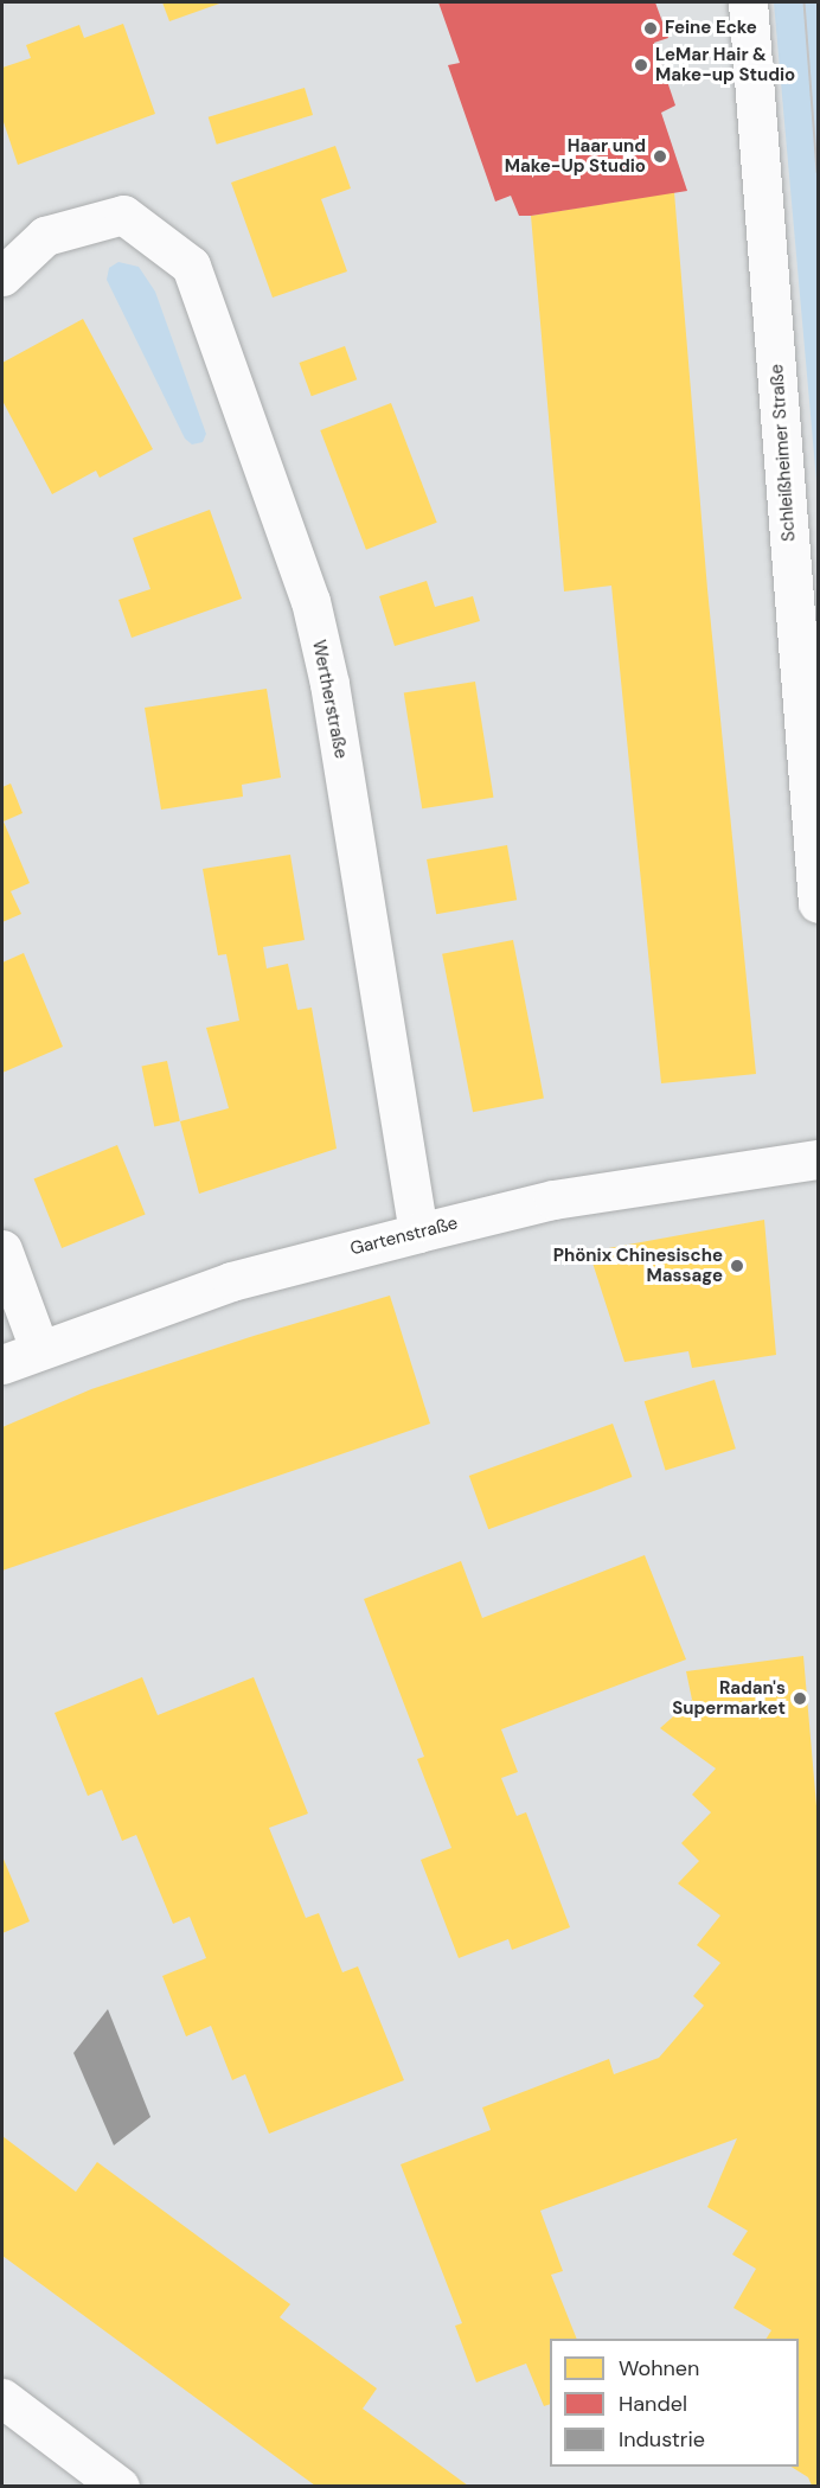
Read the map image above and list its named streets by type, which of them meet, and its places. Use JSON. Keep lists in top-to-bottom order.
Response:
{
  "streets": {
    "street": ["Schleißheimer Straße", "Wertherstraße", "Gartenstraße"]
  },
  "crossings": [
    ["Wertherstraße", "Gartenstraße"]
  ],
  "places": [
    "Feine Ecke",
    "LeMar Hair & Make-up Studio",
    "Haar und Make-Up Studio",
    "Phönix Chinesische Massage",
    "Radan's Supermarket"
  ],
  "legend": ["Wohnen", "Handel", "Industrie"]
}
